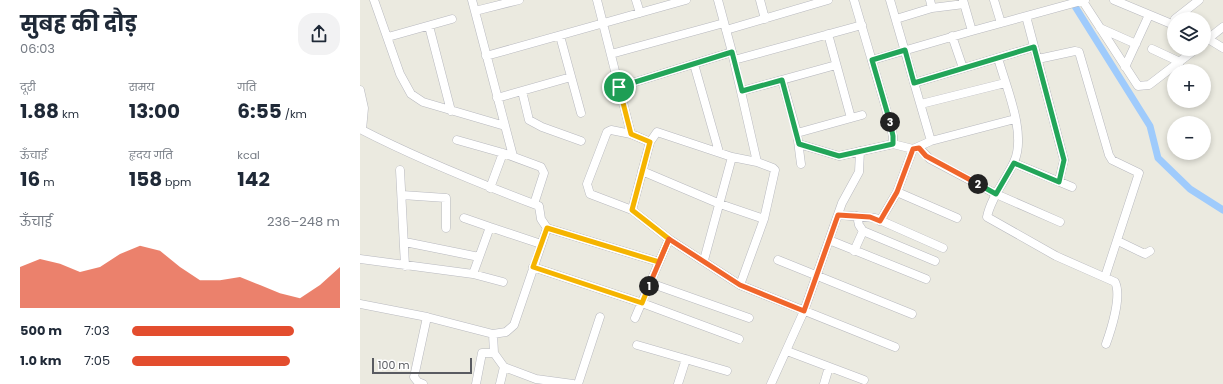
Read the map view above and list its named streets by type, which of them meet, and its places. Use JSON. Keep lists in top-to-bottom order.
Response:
{
  "scale_bar": "100 m",
  "page": {
    "heading": ["सुबह की दौड़", "06:03"],
    "map_buttons": ["+", "−"],
    "stats": [
      ["दूरी", "1.88 km"],
      ["समय", "13:00"],
      ["गति", "6:55 /km"],
      ["ऊँचाई", "16 m"],
      ["हृदय गति", "158 bpm"],
      ["kcal", "142"]
    ],
    "pins": ["3", "2", "1"],
    "chart": ["ऊँचाई", "236–248 m"],
    "list": [
      {
        "name": "500 m",
        "note": "7:03"
      },
      {
        "name": "1.0 km",
        "note": "7:05"
      }
    ],
    "scale": "100 m"
  }
}
